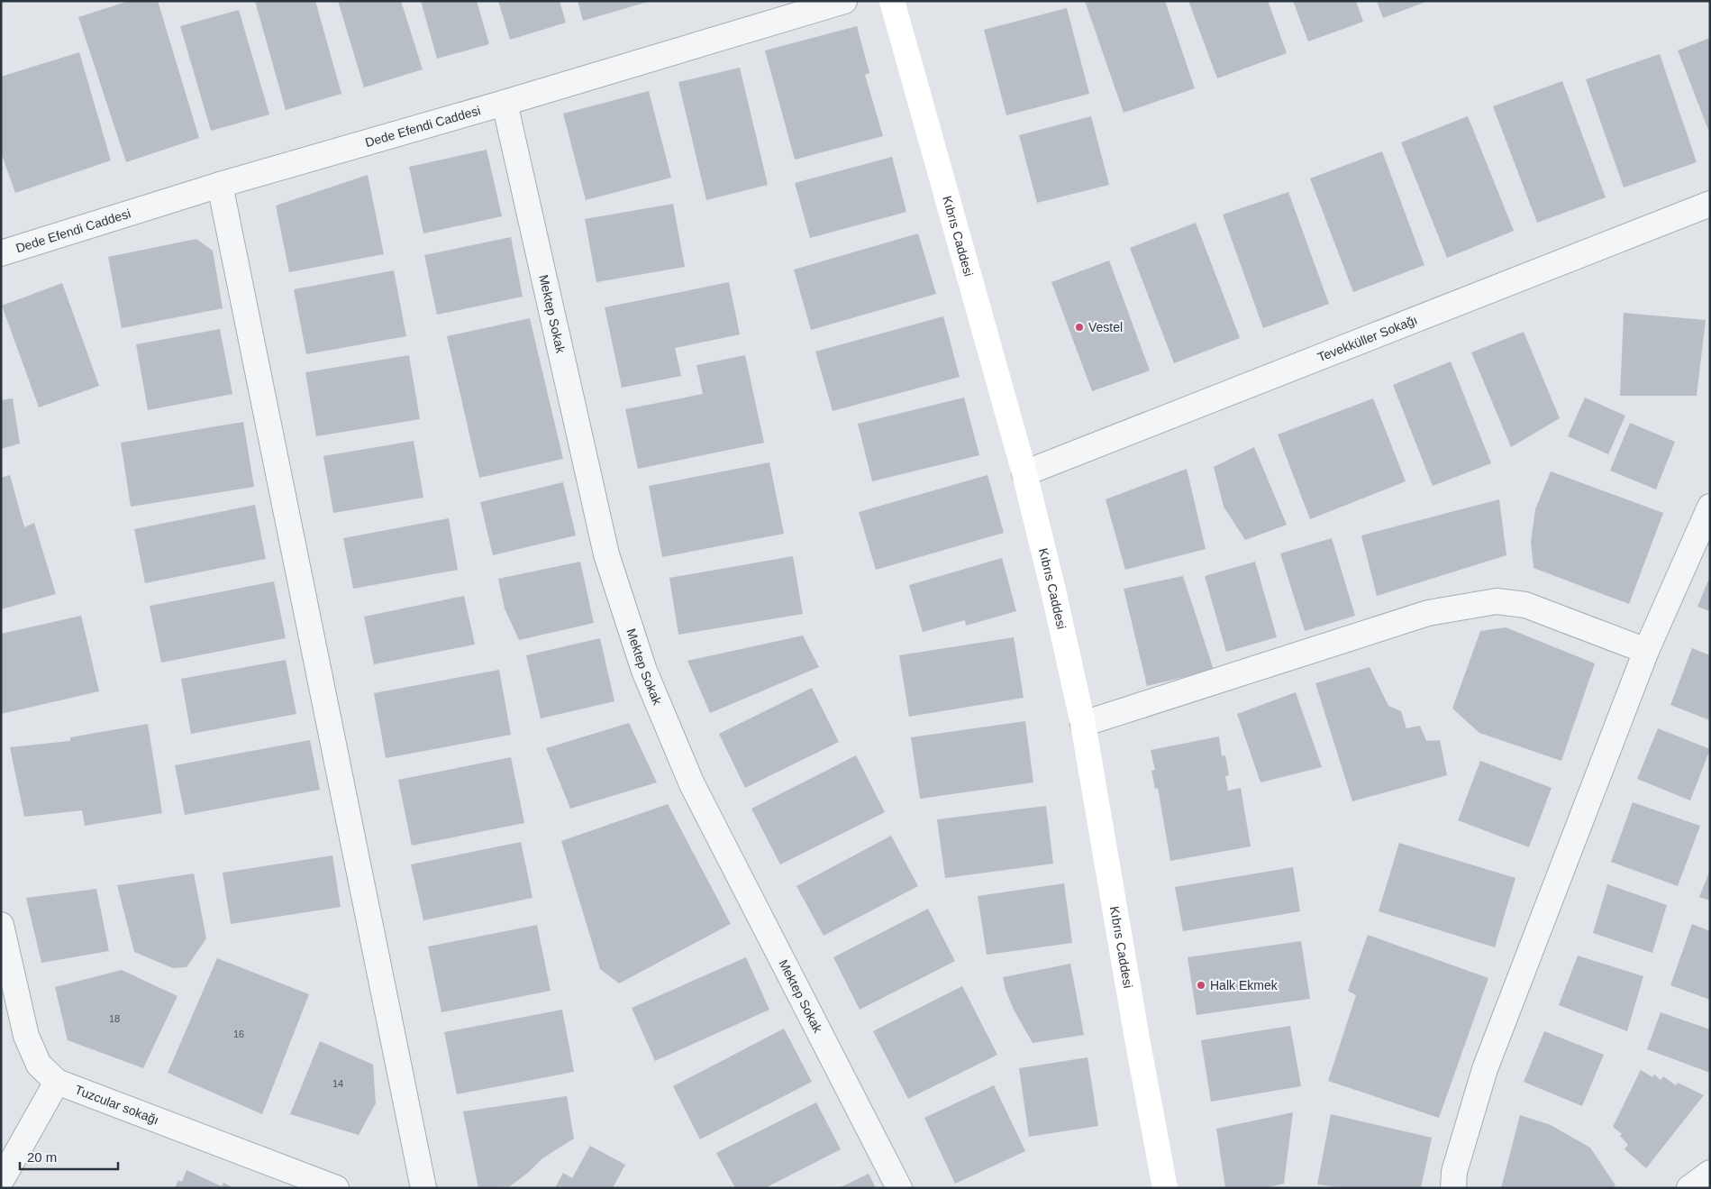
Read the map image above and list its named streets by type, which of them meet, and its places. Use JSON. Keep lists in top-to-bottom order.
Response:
{
  "streets": {
    "main road": ["Kıbrıs Caddesi"],
    "street": [
      "Dede Efendi Caddesi",
      "Mektep Sokak",
      "Tevekküller Sokağı",
      "Tuzcular sokağı"
    ]
  },
  "crossings": [
    ["Dede Efendi Caddesi", "Mektep Sokak"],
    ["Kıbrıs Caddesi", "Tevekküller Sokağı"]
  ],
  "places": ["Vestel", "Halk Ekmek"],
  "house_numbers": ["18", "16", "14"],
  "scale_bar": "20 m"
}
